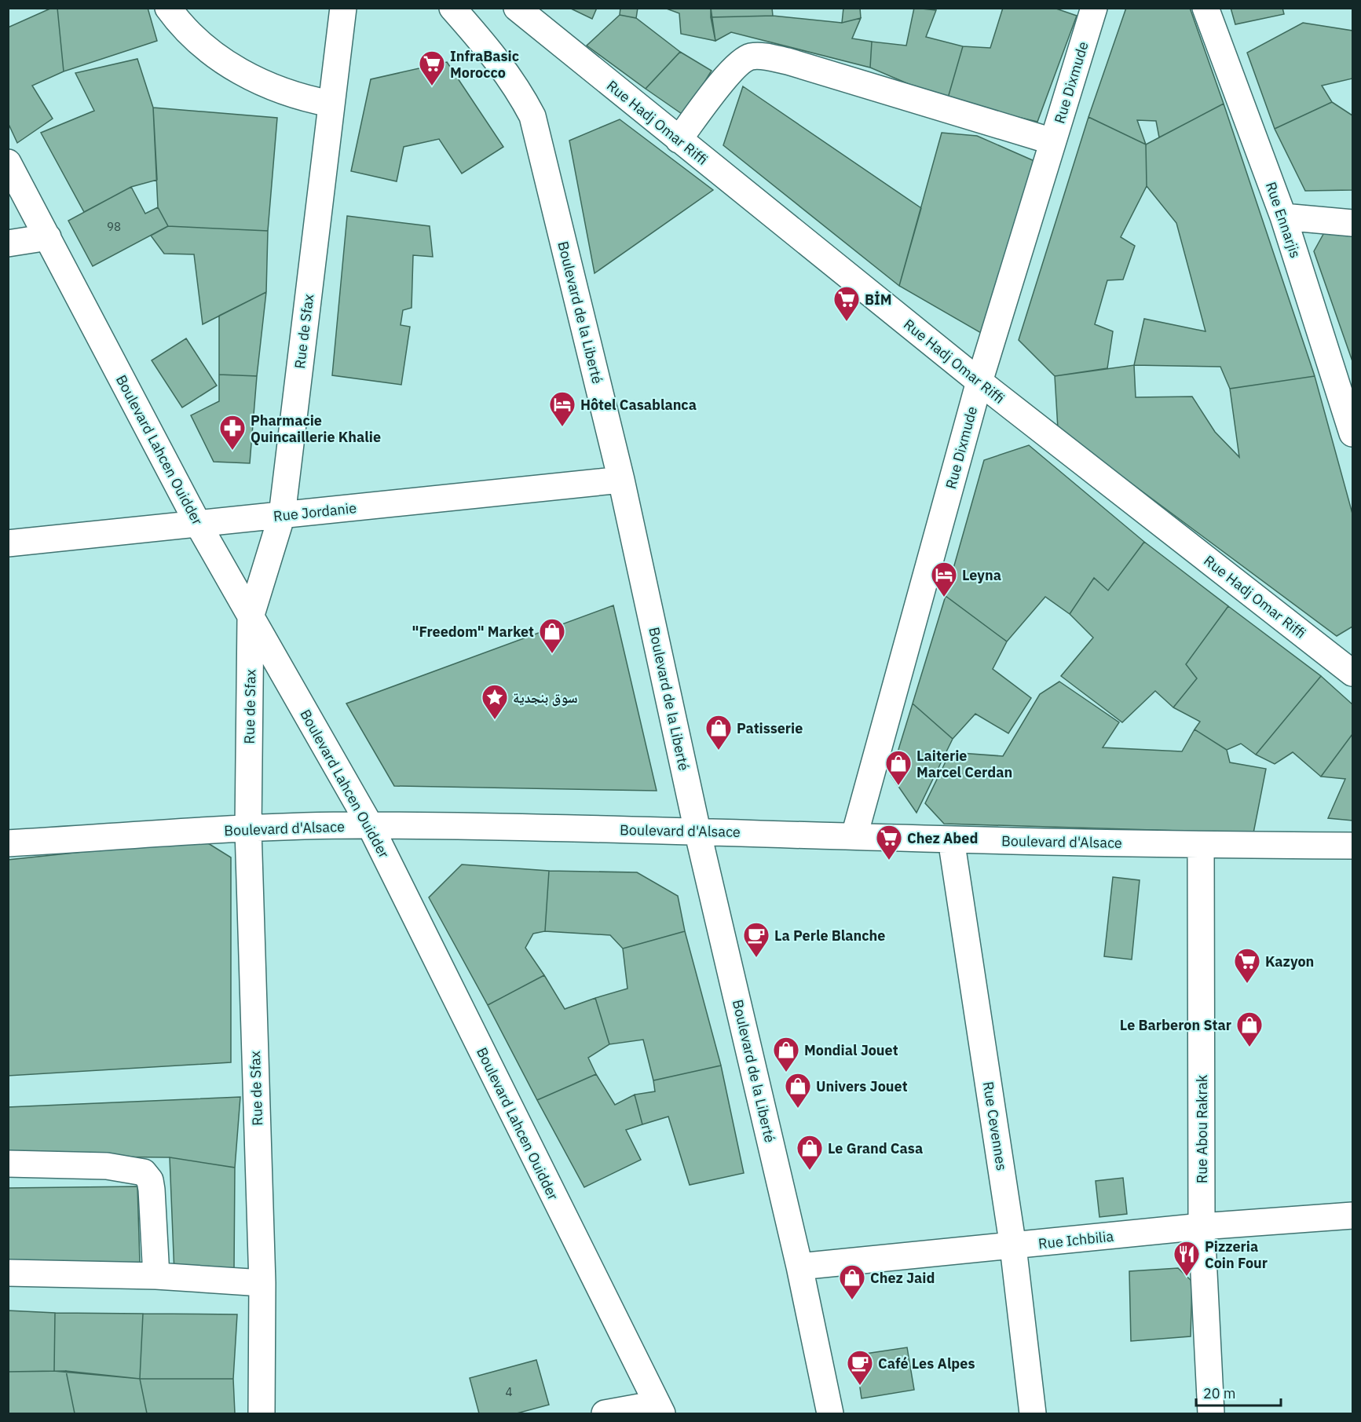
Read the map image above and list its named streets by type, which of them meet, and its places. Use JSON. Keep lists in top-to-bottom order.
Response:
{
  "streets": {
    "street": [
      "Rue Dixmude",
      "Rue Hadj Omar Riffi",
      "Rue Ennarjis",
      "Boulevard de la Liberté",
      "Rue de Sfax",
      "Boulevard Lahcen Ouidder",
      "Rue Jordanie",
      "Boulevard d'Alsace",
      "Rue Cevennes",
      "Rue Abou Rakrak",
      "Rue Ichbilia"
    ]
  },
  "crossings": [
    ["Rue Dixmude", "Rue Hadj Omar Riffi"],
    ["Rue Dixmude", "Boulevard d'Alsace"],
    ["Boulevard de la Liberté", "Rue Jordanie"],
    ["Boulevard de la Liberté", "Boulevard d'Alsace"],
    ["Boulevard de la Liberté", "Rue Ichbilia"],
    ["Rue de Sfax", "Boulevard Lahcen Ouidder"],
    ["Rue de Sfax", "Rue Jordanie"],
    ["Rue de Sfax", "Boulevard d'Alsace"],
    ["Boulevard Lahcen Ouidder", "Rue Jordanie"],
    ["Boulevard Lahcen Ouidder", "Boulevard d'Alsace"],
    ["Boulevard d'Alsace", "Rue Cevennes"],
    ["Boulevard d'Alsace", "Rue Abou Rakrak"],
    ["Rue Cevennes", "Rue Ichbilia"],
    ["Rue Abou Rakrak", "Rue Ichbilia"]
  ],
  "places": {
    "supermarket": [
      "InfraBasic Morocco",
      "BİM",
      "Chez Abed",
      "Kazyon"
    ],
    "hotel": ["Hôtel Casablanca", "Leyna"],
    "pharmacy": ["Pharmacie Quincaillerie Khalie"],
    "shop": [
      "\"Freedom\" Market",
      "Patisserie",
      "Laiterie Marcel Cerdan",
      "Le Barberon Star",
      "Mondial Jouet",
      "Univers Jouet",
      "Le Grand Casa",
      "Chez Jaid"
    ],
    "place": ["سوق بنجدية"],
    "cafe": ["La Perle Blanche", "Café Les Alpes"],
    "restaurant": ["Pizzeria Coin Four"]
  },
  "house_numbers": ["98", "4"],
  "scale_bar": "20 m"
}
